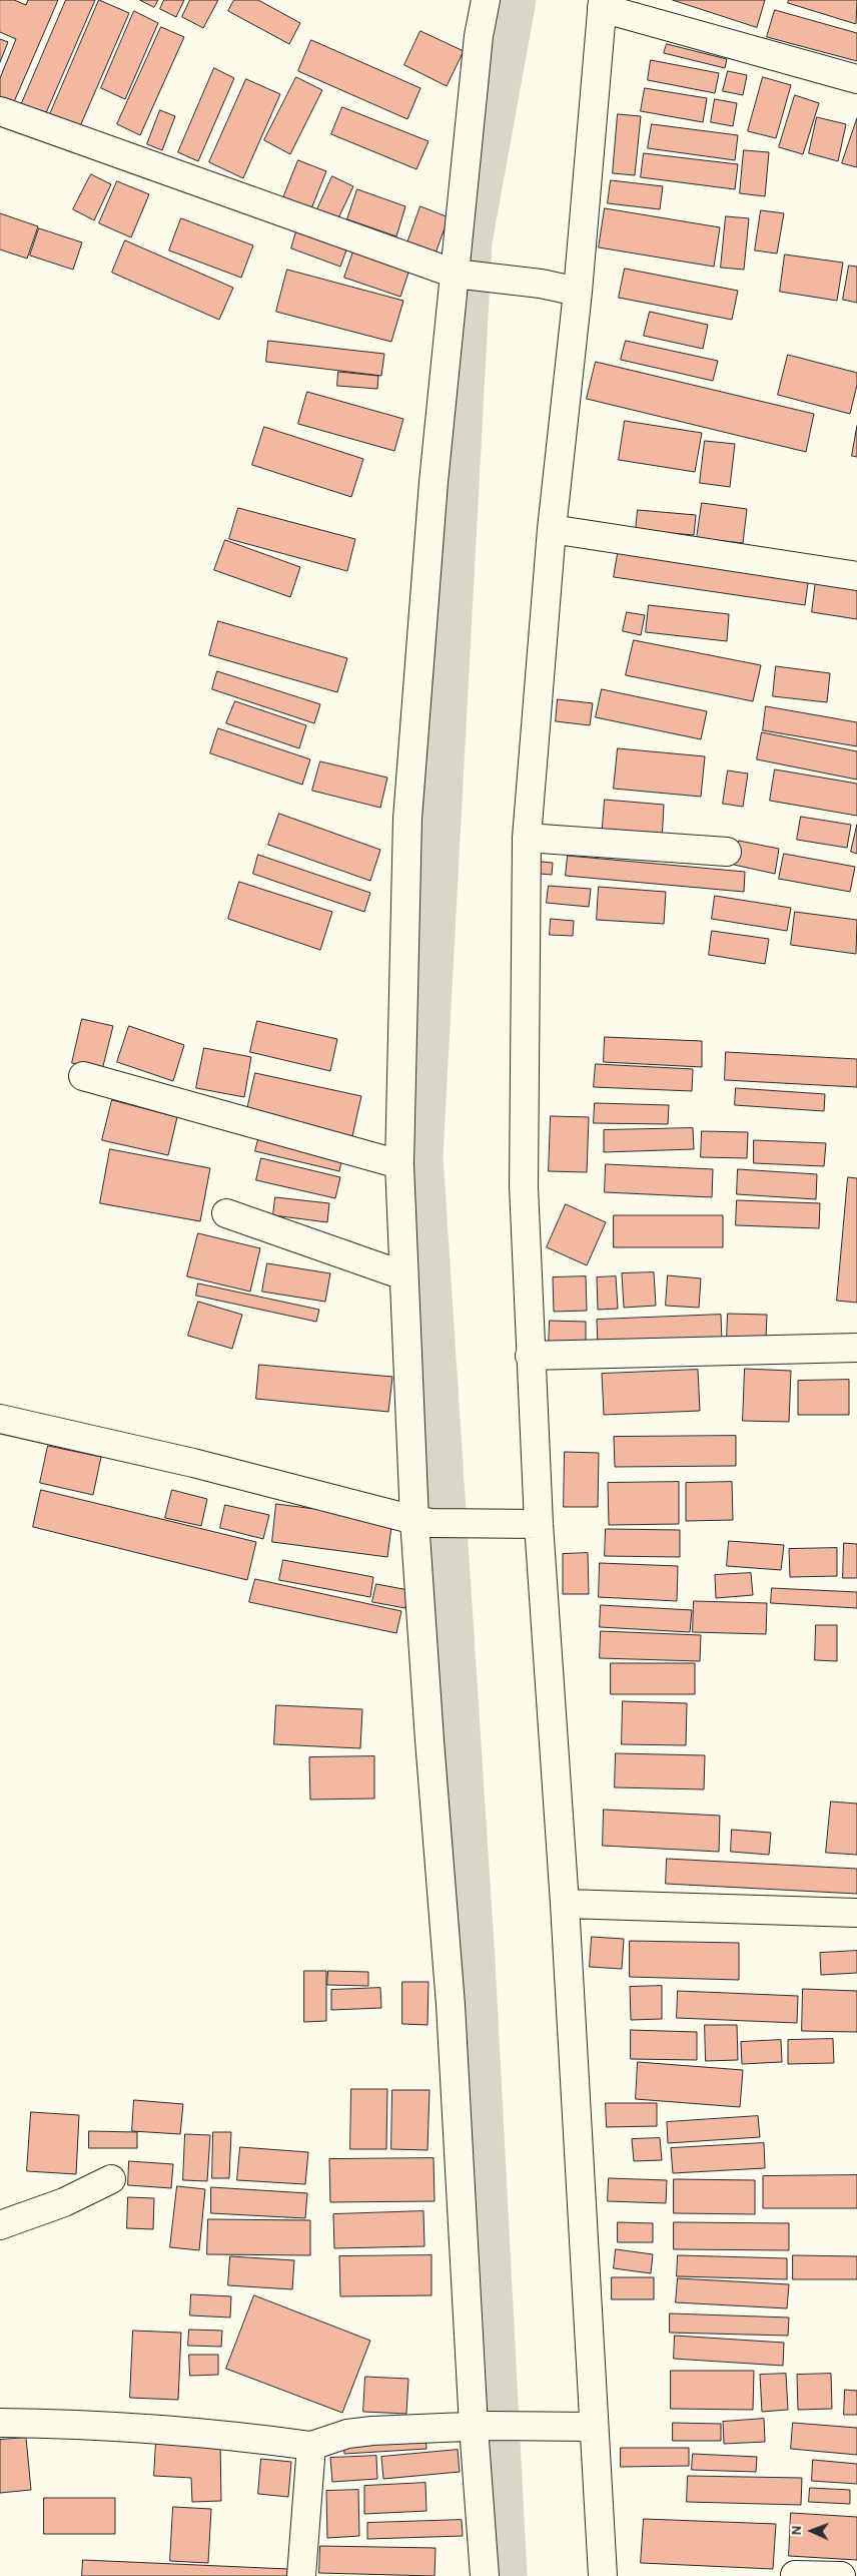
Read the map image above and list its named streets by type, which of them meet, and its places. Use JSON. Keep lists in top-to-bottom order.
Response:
{
  "north": "left"
}
